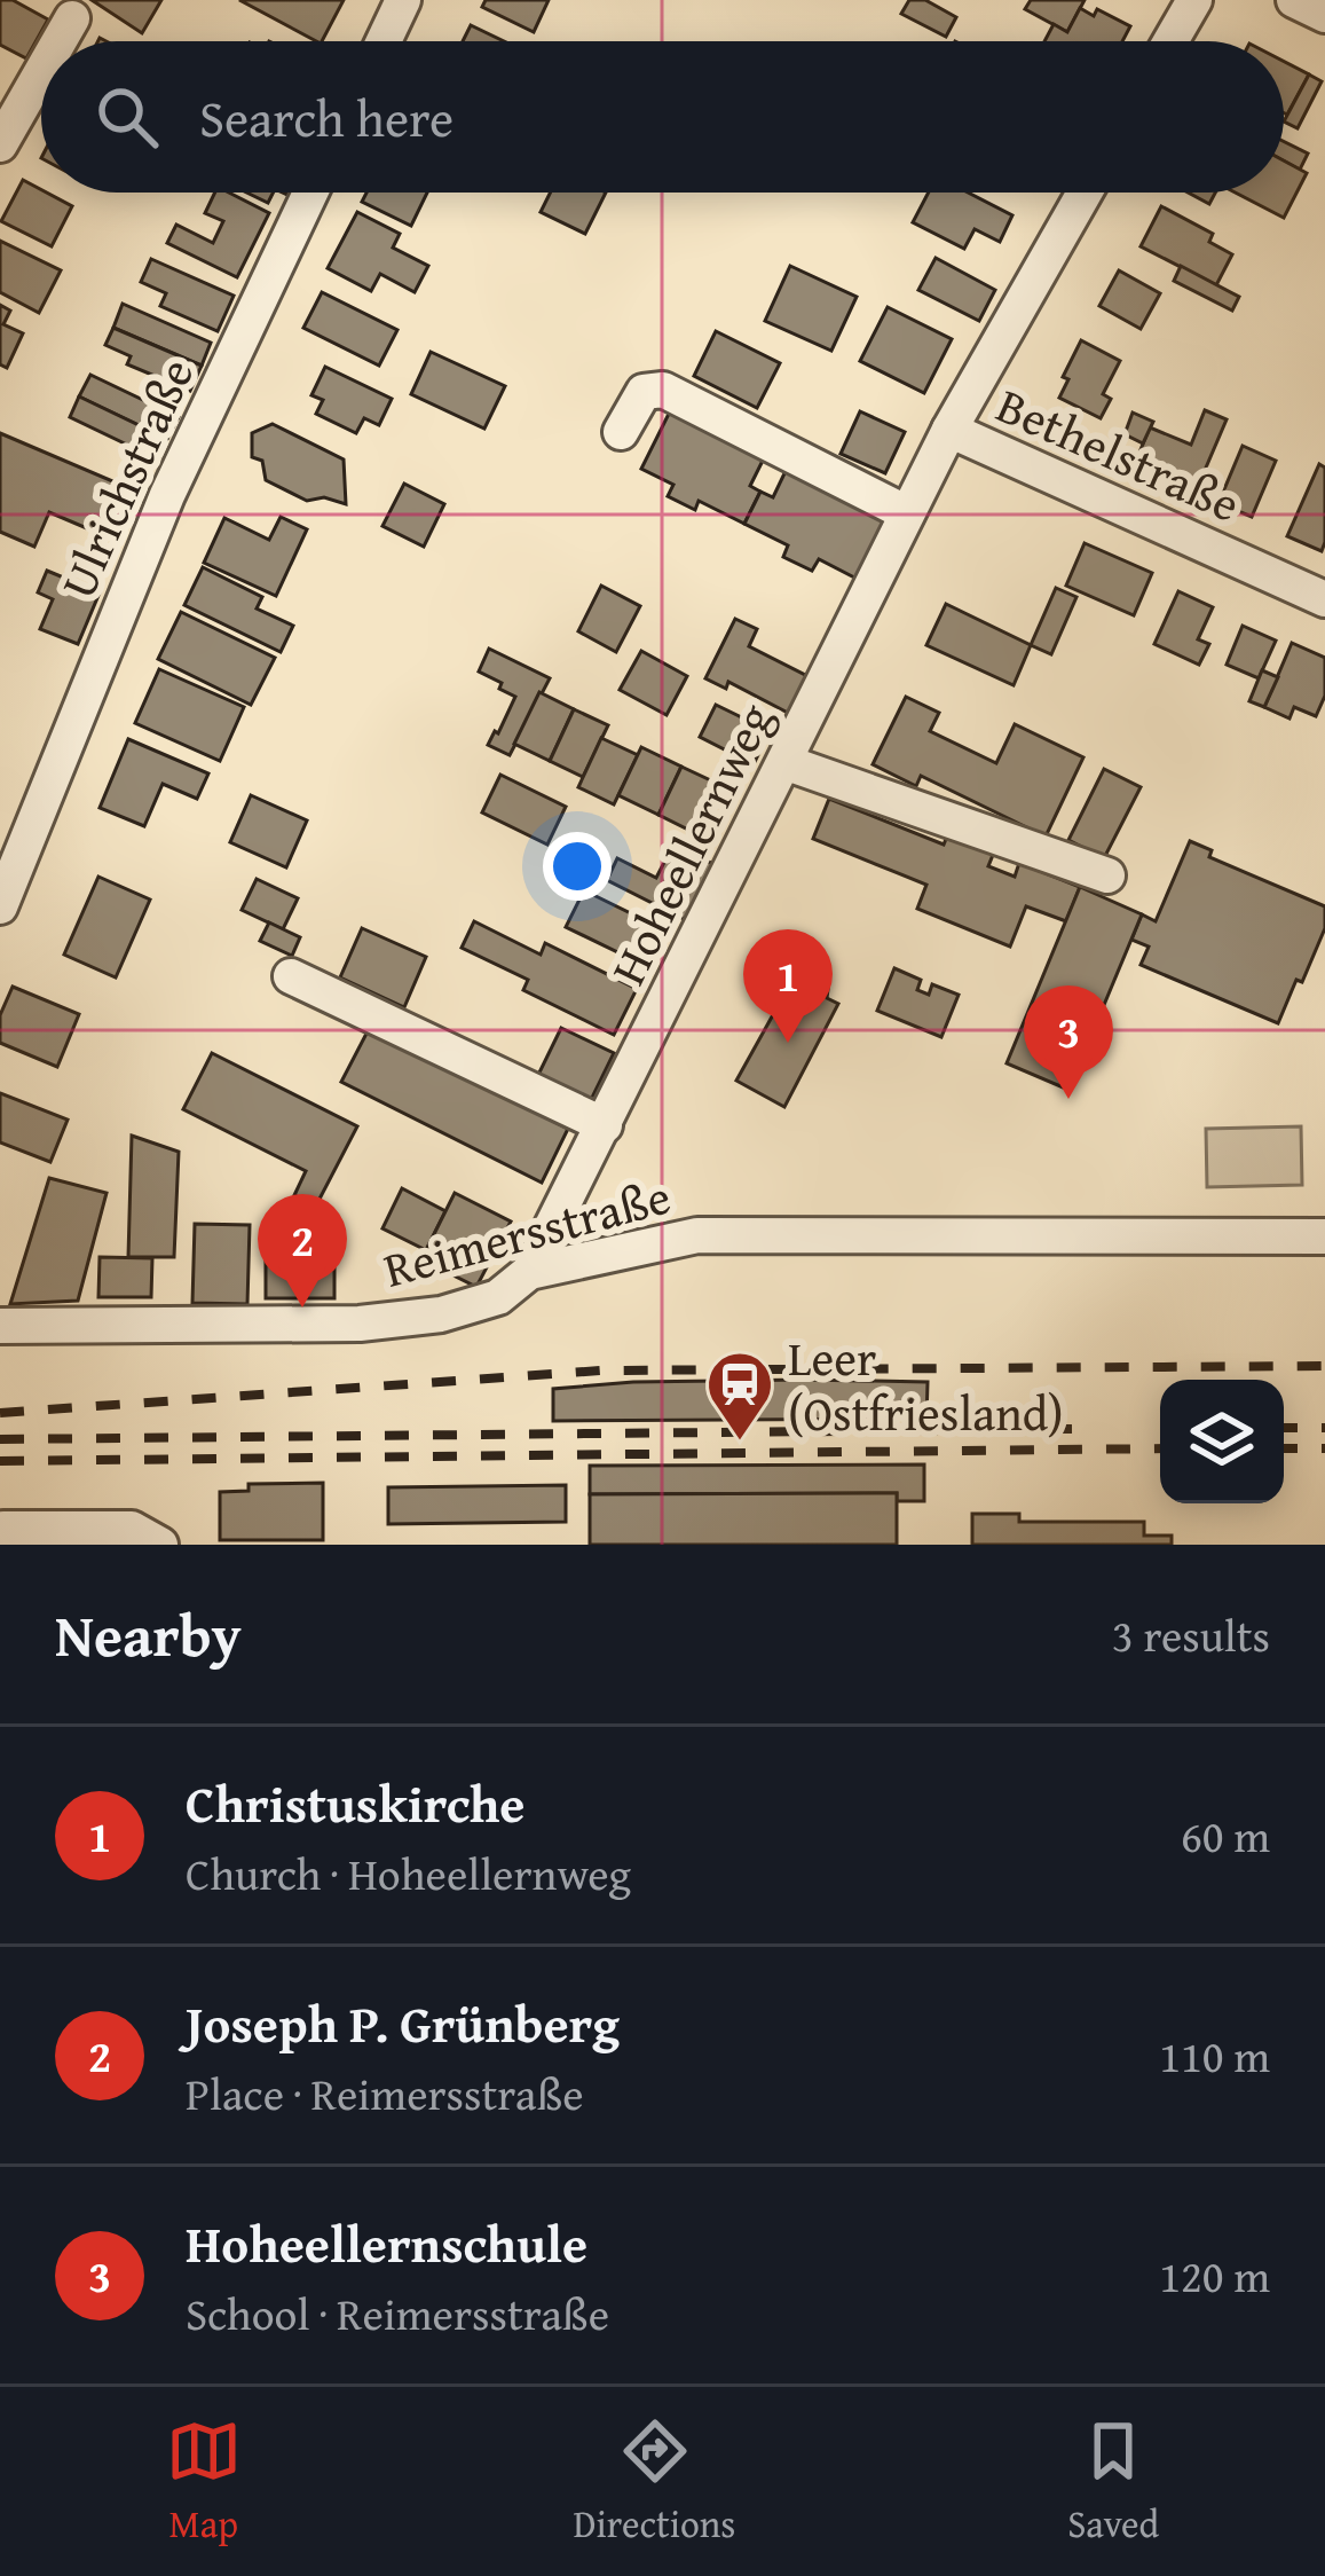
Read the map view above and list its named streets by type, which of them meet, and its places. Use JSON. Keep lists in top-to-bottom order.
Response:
{
  "streets": {
    "street": [
      "Bethelstraße",
      "Ulrichstraße",
      "Hoheellernweg",
      "Reimersstraße"
    ]
  },
  "crossings": [
    ["Bethelstraße", "Hoheellernweg"],
    ["Hoheellernweg", "Reimersstraße"]
  ],
  "places": {
    "station": ["Leer (Ostfriesland)"]
  },
  "page": {
    "search": "Search here",
    "pins": ["1", "3", "2"],
    "heading": ["Nearby", "3 results"],
    "list": [
      {
        "mark": "1",
        "name": "Christuskirche",
        "note": "Church · Hoheellernweg",
        "value": "60 m"
      },
      {
        "mark": "2",
        "name": "Joseph P. Grünberg",
        "note": "Place · Reimersstraße",
        "value": "110 m"
      },
      {
        "mark": "3",
        "name": "Hoheellernschule",
        "note": "School · Reimersstraße",
        "value": "120 m"
      }
    ],
    "nav": ["Map", "Directions", "Saved"]
  }
}
